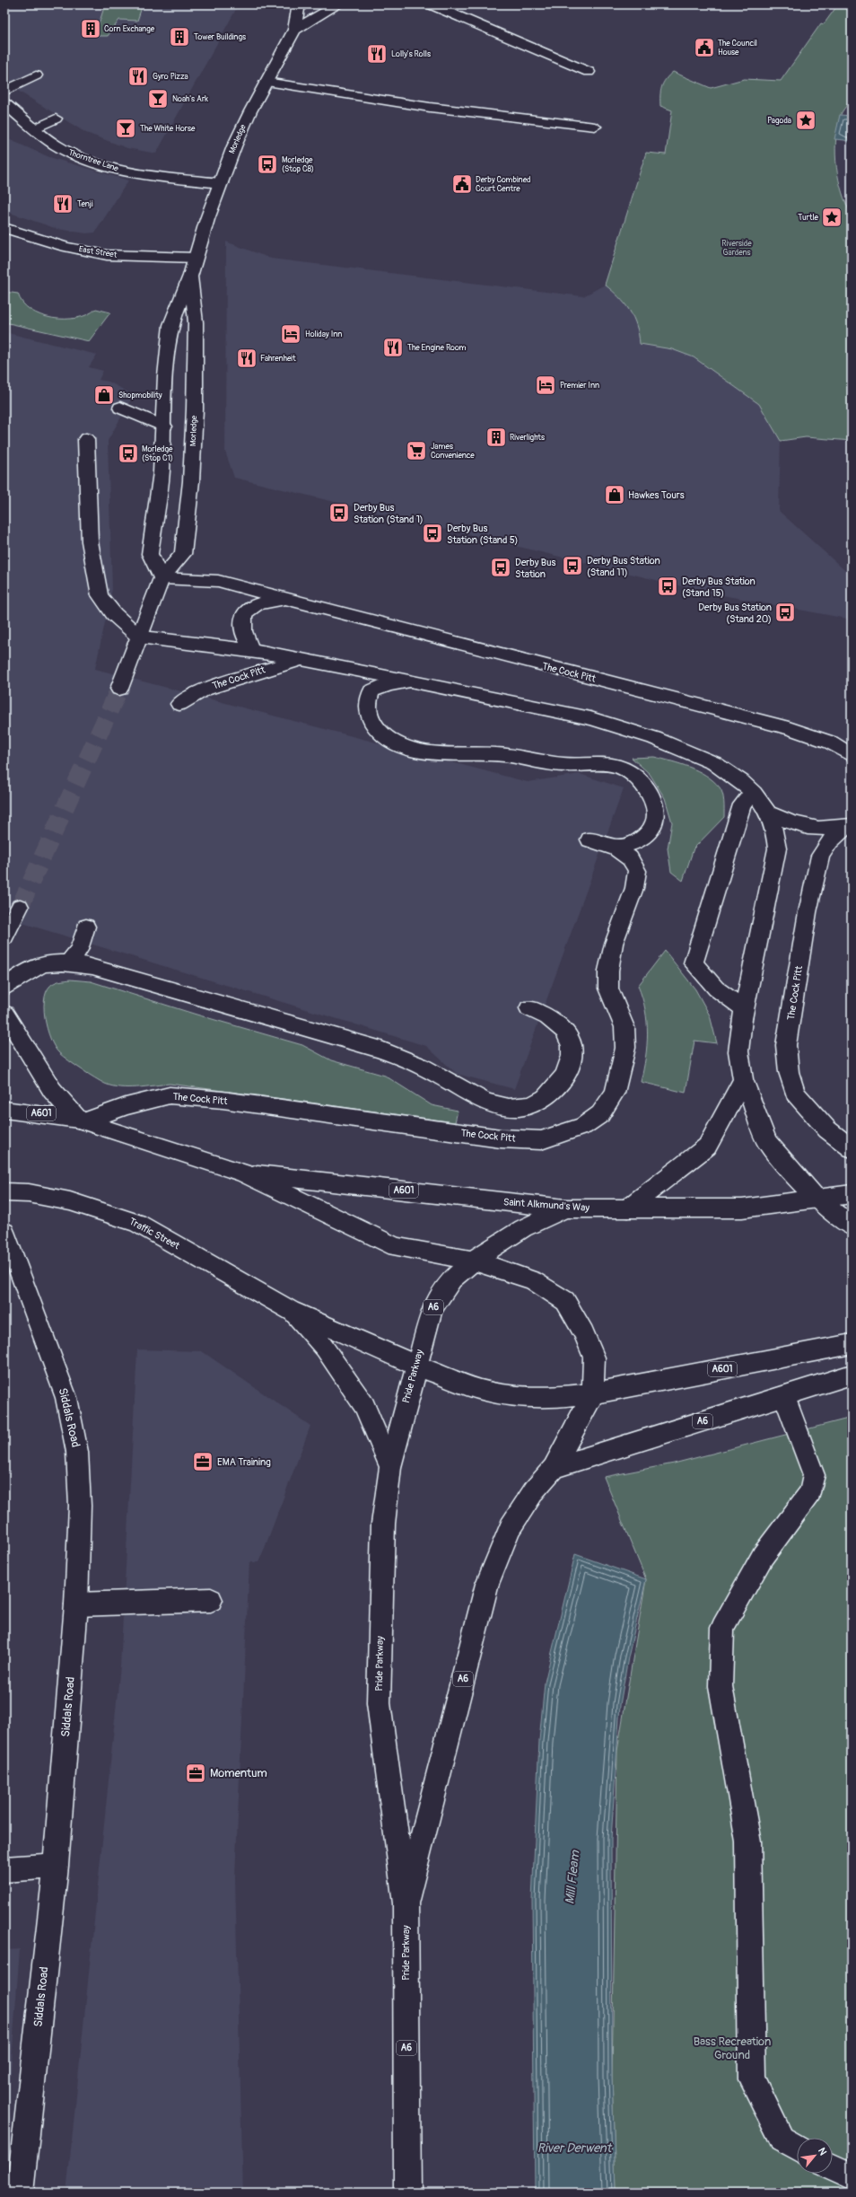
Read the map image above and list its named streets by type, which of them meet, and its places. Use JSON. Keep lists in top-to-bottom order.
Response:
{
  "streets": {
    "main road": [
      "Morledge",
      "Thorntree Lane",
      "East Street",
      "The Cock Pitt",
      "A601",
      "Saint Alkmund's Way",
      "Traffic Street",
      "A6",
      "Pride Parkway",
      "Siddals Road"
    ]
  },
  "crossings": [
    ["Morledge", "Thorntree Lane"],
    ["Morledge", "East Street"],
    ["Morledge", "The Cock Pitt"],
    ["The Cock Pitt", "A601"],
    ["The Cock Pitt", "Saint Alkmund's Way"],
    ["A601", "Saint Alkmund's Way"],
    ["A601", "Traffic Street"],
    ["A601", "Pride Parkway"],
    ["Saint Alkmund's Way", "Pride Parkway"],
    ["A6", "Pride Parkway"]
  ],
  "water": ["Mill Fleam", "River Derwent"],
  "parks": ["Riverside Gardens", "Bass Recreation Ground"],
  "places": {
    "building": ["Corn Exchange", "Tower Buildings", "Riverlights"],
    "public building": ["The Council House", "Derby Combined Court Centre"],
    "restaurant": [
      "Lolly's Rolls",
      "Gyro Pizza",
      "Tenji",
      "The Engine Room",
      "Fahrenheit"
    ],
    "bar": ["Noah's Ark", "The White Horse"],
    "place": ["Pagoda", "Turtle"],
    "bus stop": [
      "Morledge (Stop C8)",
      "Morledge (Stop C1)",
      "Derby Bus Station (Stand 1)",
      "Derby Bus Station (Stand 5)",
      "Derby Bus Station (Stand 11)",
      "Derby Bus Station",
      "Derby Bus Station (Stand 15)",
      "Derby Bus Station (Stand 20)"
    ],
    "hotel": ["Holiday Inn", "Premier Inn"],
    "shop": ["Shopmobility", "Hawkes Tours"],
    "supermarket": ["James Convenience"],
    "office": ["EMA Training", "Momentum"]
  },
  "north": "top right"
}
